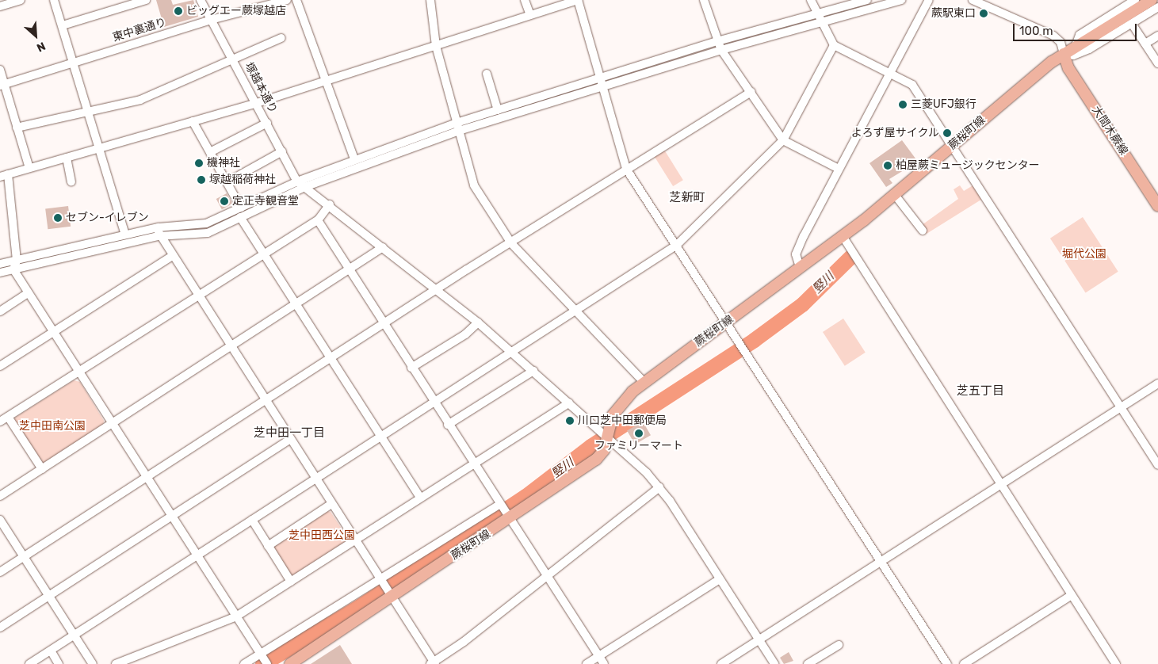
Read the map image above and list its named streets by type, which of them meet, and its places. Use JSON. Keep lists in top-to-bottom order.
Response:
{
  "streets": {
    "main road": ["大間木蕨線", "蕨桜町線"],
    "street": ["東中裏通り", "塚越本通り"]
  },
  "crossings": [
    ["東中裏通り", "塚越本通り"],
    ["大間木蕨線", "蕨桜町線"]
  ],
  "districts": ["芝新町", "芝五丁目", "芝中田一丁目"],
  "water": ["竪川"],
  "parks": ["堀代公園", "芝中田南公園", "芝中田西公園"],
  "places": [
    "ビッグエー蕨塚越店",
    "蕨駅東口",
    "三菱UFJ銀行",
    "よろず屋サイクル",
    "機神社",
    "柏屋蕨ミュージックセンター",
    "塚越稲荷神社",
    "定正寺観音堂",
    "セブン-イレブン",
    "川口芝中田郵便局",
    "ファミリーマート"
  ],
  "scale_bar": "100 m",
  "north": "bottom right"
}
